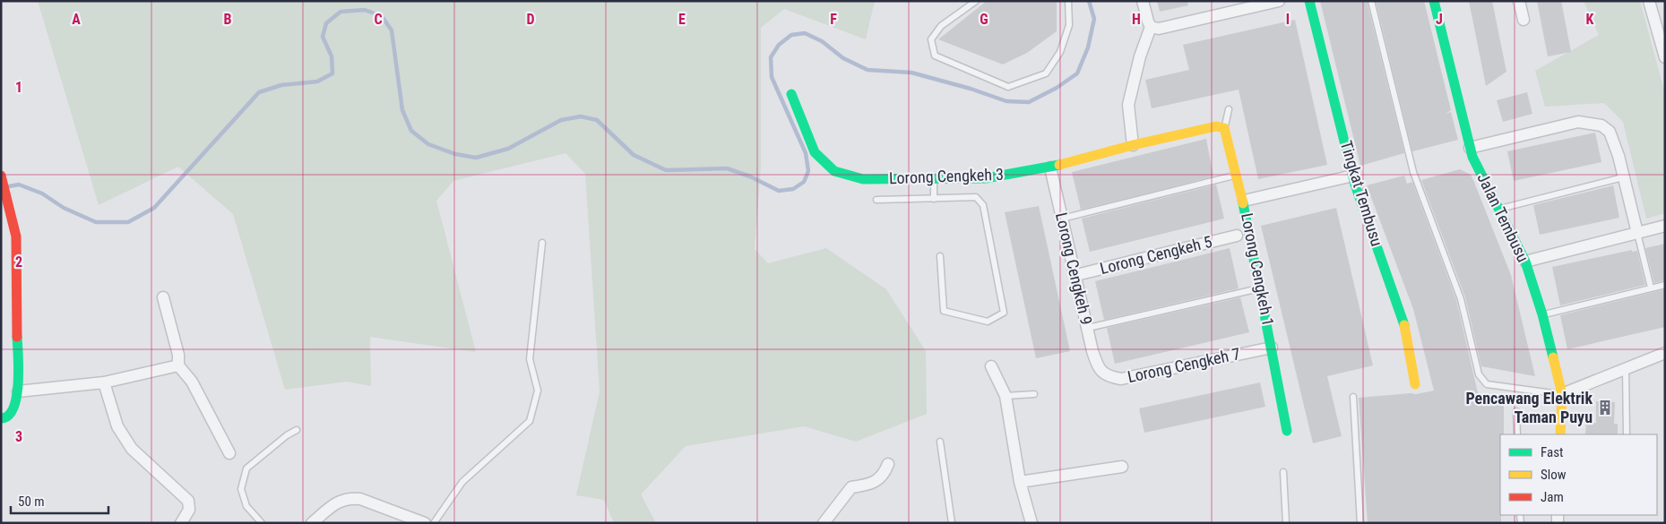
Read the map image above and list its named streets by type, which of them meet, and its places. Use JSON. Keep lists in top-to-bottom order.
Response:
{
  "streets": {
    "street": [
      "Lorong Cengkeh 3",
      "Tingkat Tembusu",
      "Jalan Tembusu",
      "Lorong Cengkeh 5",
      "Lorong Cengkeh 9",
      "Lorong Cengkeh 1",
      "Lorong Cengkeh 7"
    ]
  },
  "crossings": [
    ["Lorong Cengkeh 3", "Lorong Cengkeh 9"],
    ["Lorong Cengkeh 3", "Lorong Cengkeh 1"],
    ["Lorong Cengkeh 5", "Lorong Cengkeh 9"],
    ["Lorong Cengkeh 9", "Lorong Cengkeh 7"],
    ["Lorong Cengkeh 1", "Lorong Cengkeh 7"]
  ],
  "places": {
    "building": ["Pencawang Elektrik Taman Puyu"]
  },
  "legend": ["Fast", "Slow", "Jam"],
  "scale_bar": "50 m",
  "grid": {
    "columns": [
      "A",
      "B",
      "C",
      "D",
      "E",
      "F",
      "G",
      "H",
      "I",
      "J",
      "K"
    ],
    "rows": ["1", "2", "3"]
  }
}
